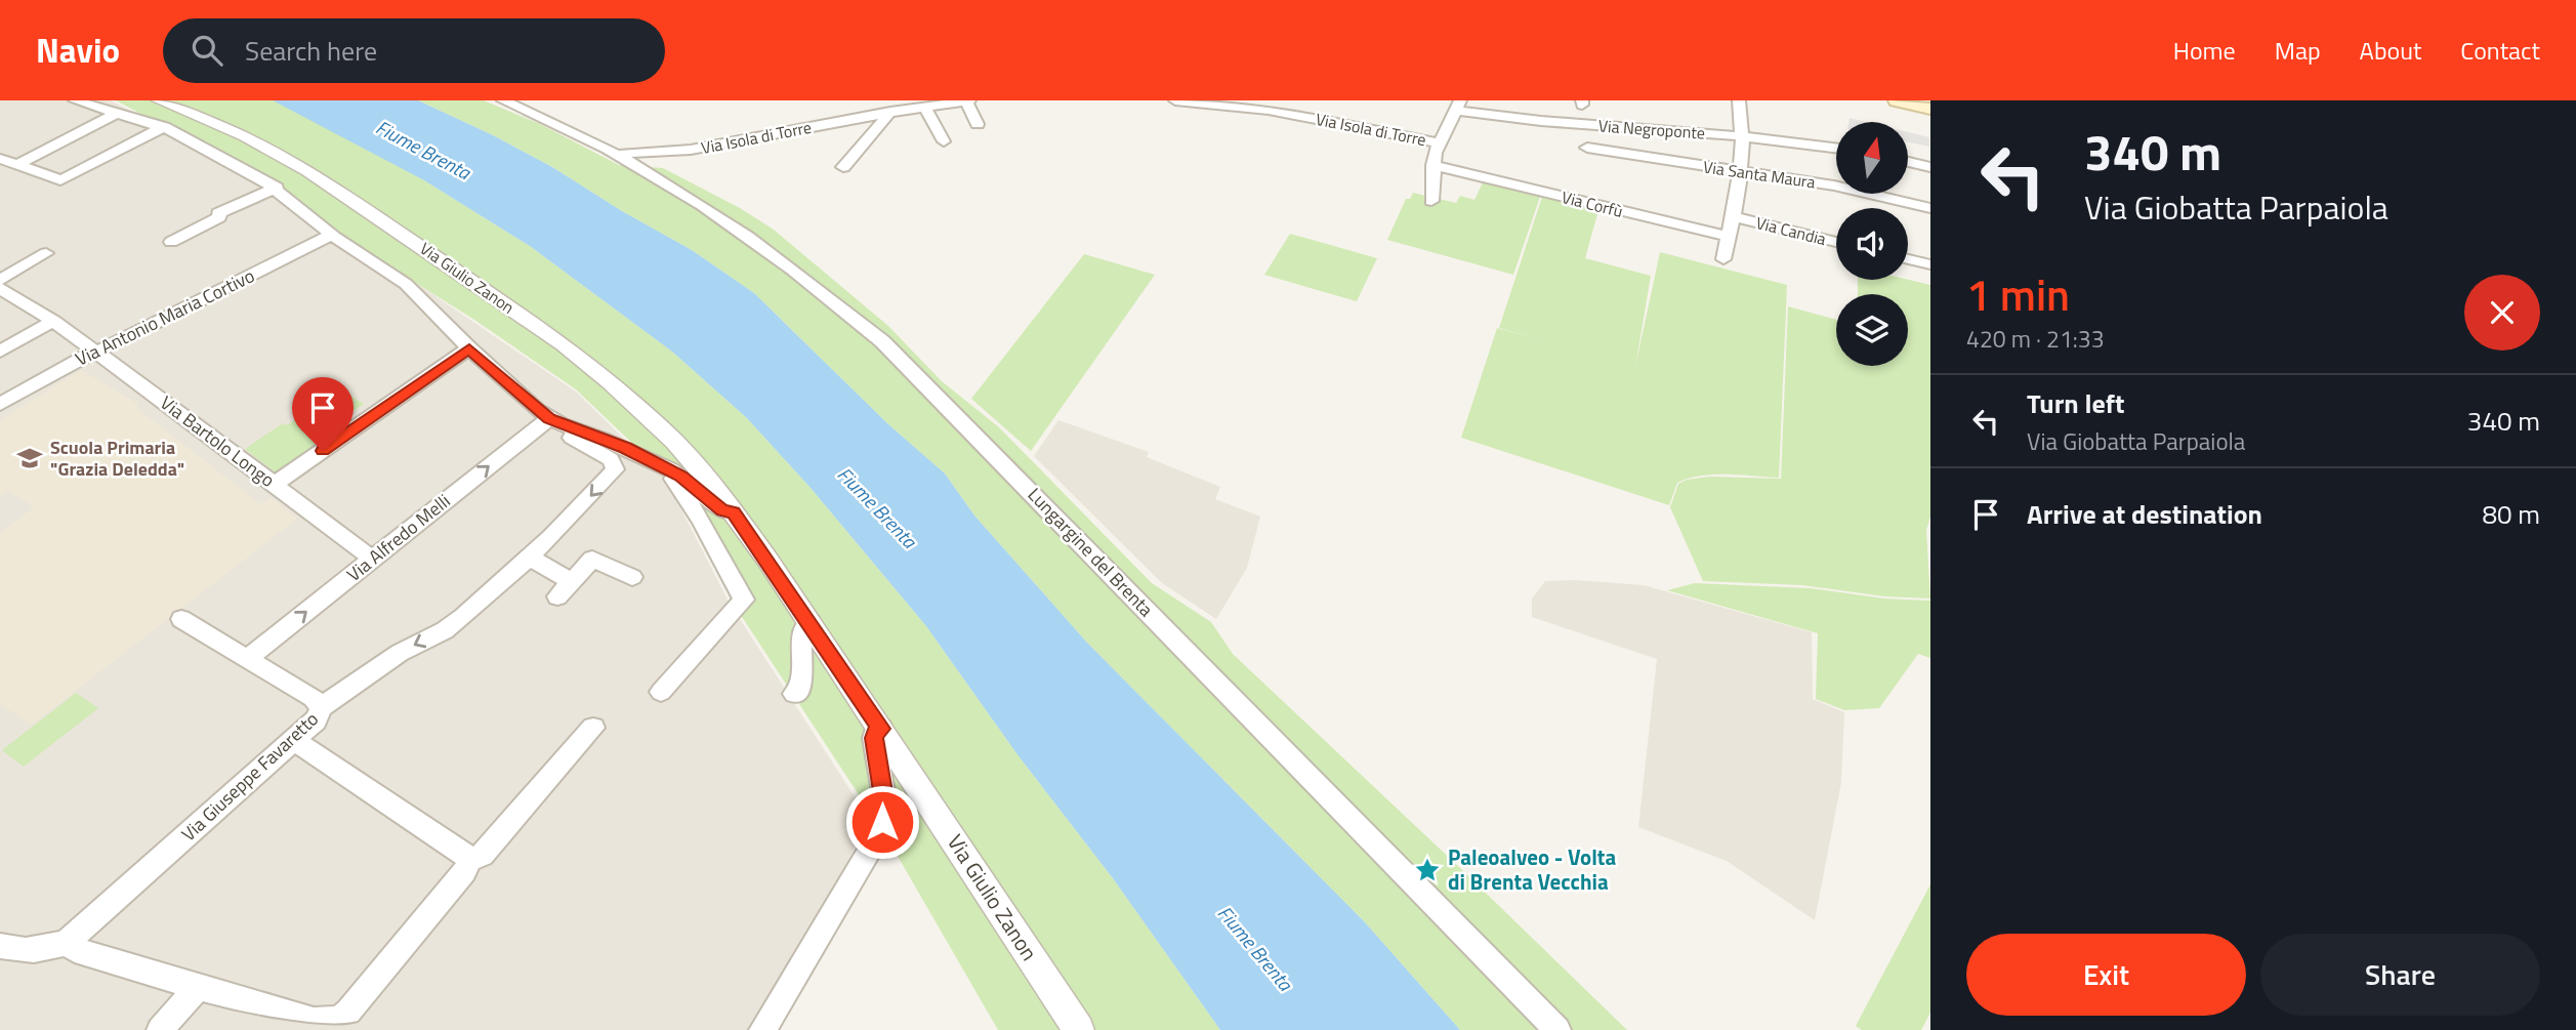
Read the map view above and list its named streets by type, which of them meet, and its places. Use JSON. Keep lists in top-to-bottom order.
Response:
{
  "streets": {
    "street": [
      "Via Isola di Torre",
      "Via Negroponte",
      "Via Santa Maura",
      "Via Corfù",
      "Via Candia",
      "Via Giulio Zanon",
      "Via Antonio Maria Cortivo",
      "Via Bartolo Longo",
      "Via Alfredo Melli",
      "Lungargine del Brenta",
      "Via Giuseppe Favaretto"
    ]
  },
  "crossings": [
    ["Via Isola di Torre", "Lungargine del Brenta"],
    ["Via Negroponte", "Via Candia"],
    ["Via Santa Maura", "Via Candia"],
    ["Via Corfù", "Via Candia"],
    ["Via Giulio Zanon", "Via Antonio Maria Cortivo"],
    ["Via Giulio Zanon", "Via Alfredo Melli"],
    ["Via Giulio Zanon", "Via Giuseppe Favaretto"],
    ["Via Antonio Maria Cortivo", "Via Bartolo Longo"],
    ["Via Bartolo Longo", "Via Alfredo Melli"]
  ],
  "one_way": ["Via Giuseppe Favaretto"],
  "water": ["Fiume Brenta"],
  "places": {
    "school or university": ["Scuola Primaria \"Grazia Deledda\""],
    "place": ["Paleoalveo - Volta di Brenta Vecchia"]
  },
  "north": "top",
  "page": {
    "header": "Navio",
    "search": "Search here",
    "nav": [
      "Home",
      "Map",
      "About",
      "Contact"
    ],
    "turn": ["340 m", "Via Giobatta Parpaiola"],
    "heading": ["1 min", "420 m · 21:33"],
    "list": [
      {
        "name": "Turn left",
        "note": "Via Giobatta Parpaiola",
        "value": "340 m"
      },
      {
        "name": "Arrive at destination",
        "value": "80 m"
      }
    ],
    "buttons": ["Exit", "Share"]
  }
}
